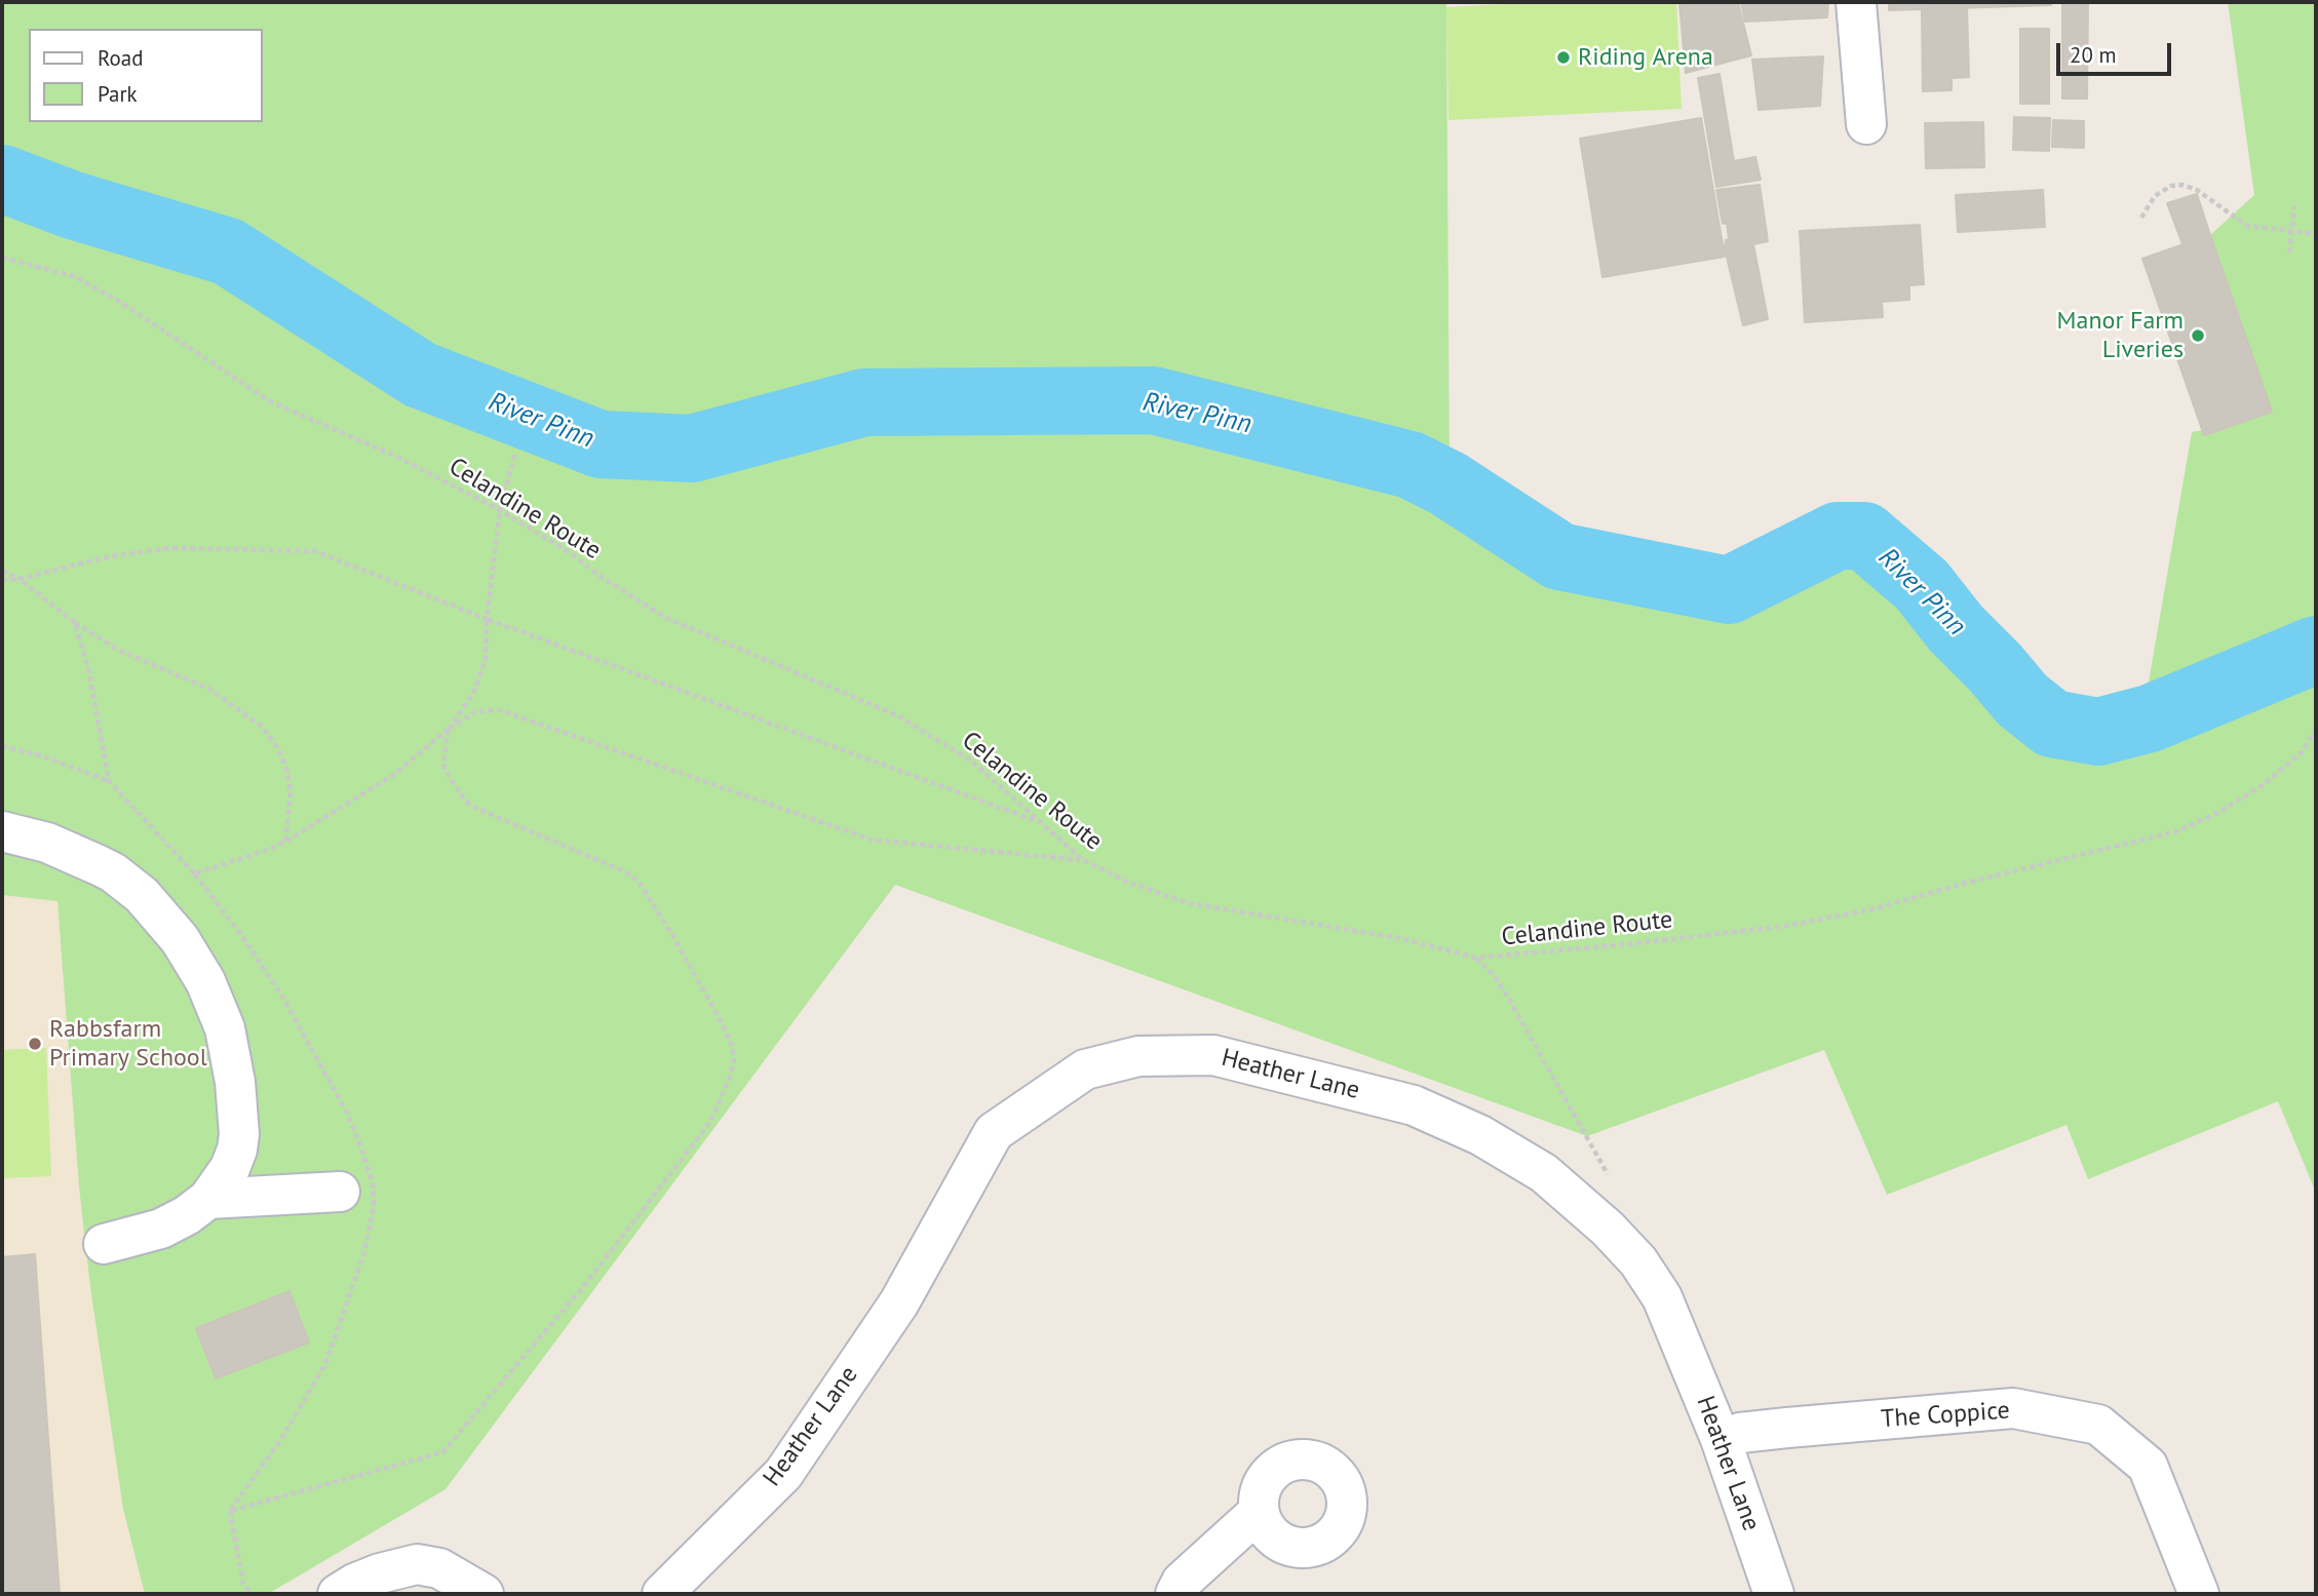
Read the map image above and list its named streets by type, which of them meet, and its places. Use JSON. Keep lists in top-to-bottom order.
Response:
{
  "streets": {
    "street": ["Heather Lane", "The Coppice"],
    "path": ["Celandine Route"]
  },
  "crossings": [
    ["Heather Lane", "The Coppice"]
  ],
  "water": ["River Pinn"],
  "places": ["Riding Arena", "Manor Farm Liveries", "Rabbsfarm Primary School"],
  "legend": ["Road", "Park"],
  "scale_bar": "20 m"
}
